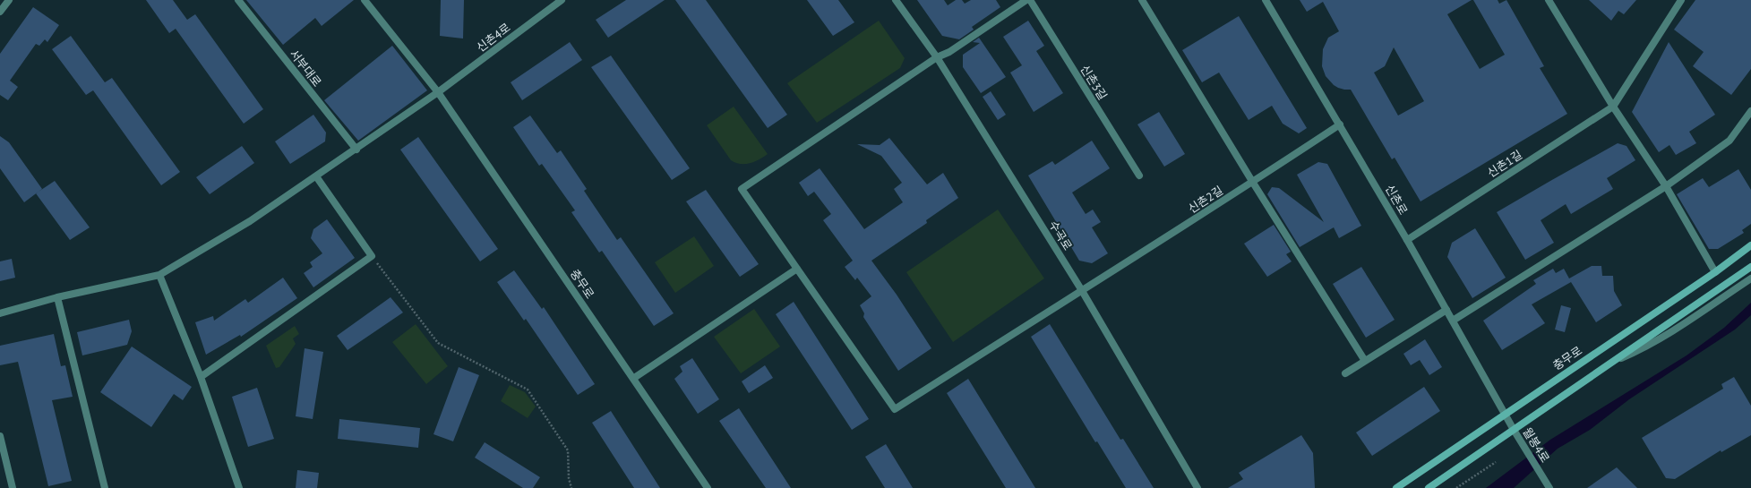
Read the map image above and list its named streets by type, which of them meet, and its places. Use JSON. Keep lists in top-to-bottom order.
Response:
{
  "streets": {
    "main road": ["충무로"],
    "street": [
      "신촌4로",
      "서부대로",
      "신촌3길",
      "신촌1길",
      "신촌2길",
      "신촌로",
      "수곡로",
      "월봉4로"
    ]
  },
  "crossings": [
    ["신촌4로", "서부대로"],
    ["신촌4로", "충무로"],
    ["신촌1길", "신촌로"],
    ["신촌2길", "신촌로"],
    ["신촌2길", "수곡로"],
    ["신촌로", "충무로"],
    ["신촌로", "월봉4로"],
    ["충무로", "월봉4로"]
  ]
}
